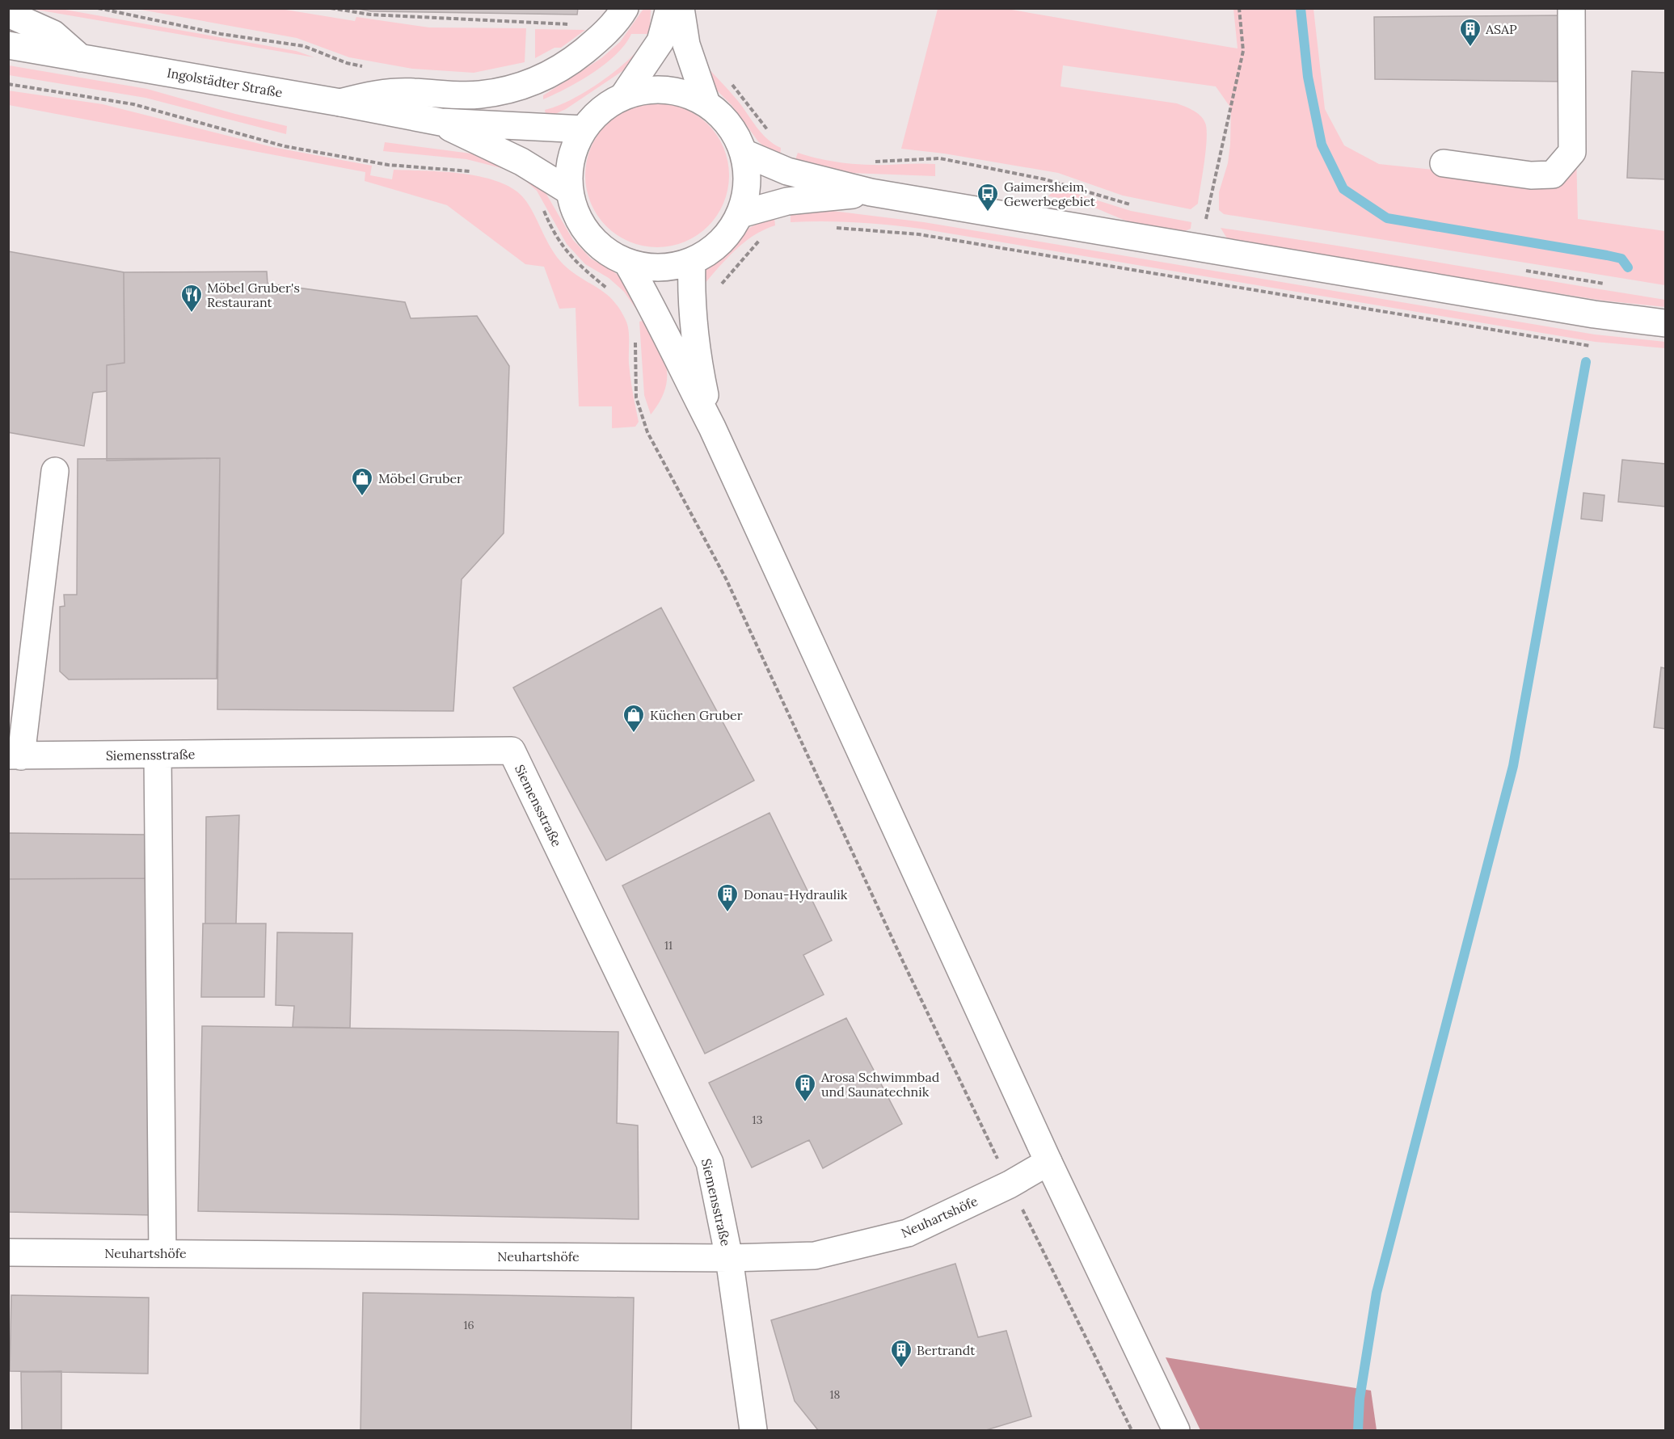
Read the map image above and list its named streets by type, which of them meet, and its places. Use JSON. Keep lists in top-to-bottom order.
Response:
{
  "streets": {
    "street": ["Ingolstädter Straße", "Siemensstraße", "Neuhartshöfe"]
  },
  "crossings": [
    ["Siemensstraße", "Neuhartshöfe"]
  ],
  "places": {
    "building": [
      "ASAP",
      "Donau-Hydraulik",
      "Arosa Schwimmbad und Saunatechnik",
      "Bertrandt"
    ],
    "bus stop": ["Gaimersheim, Gewerbegebiet"],
    "restaurant": ["Möbel Gruber's Restaurant"],
    "shop": ["Möbel Gruber", "Küchen Gruber"]
  },
  "house_numbers": [
    "11",
    "13",
    "16",
    "18"
  ]
}
